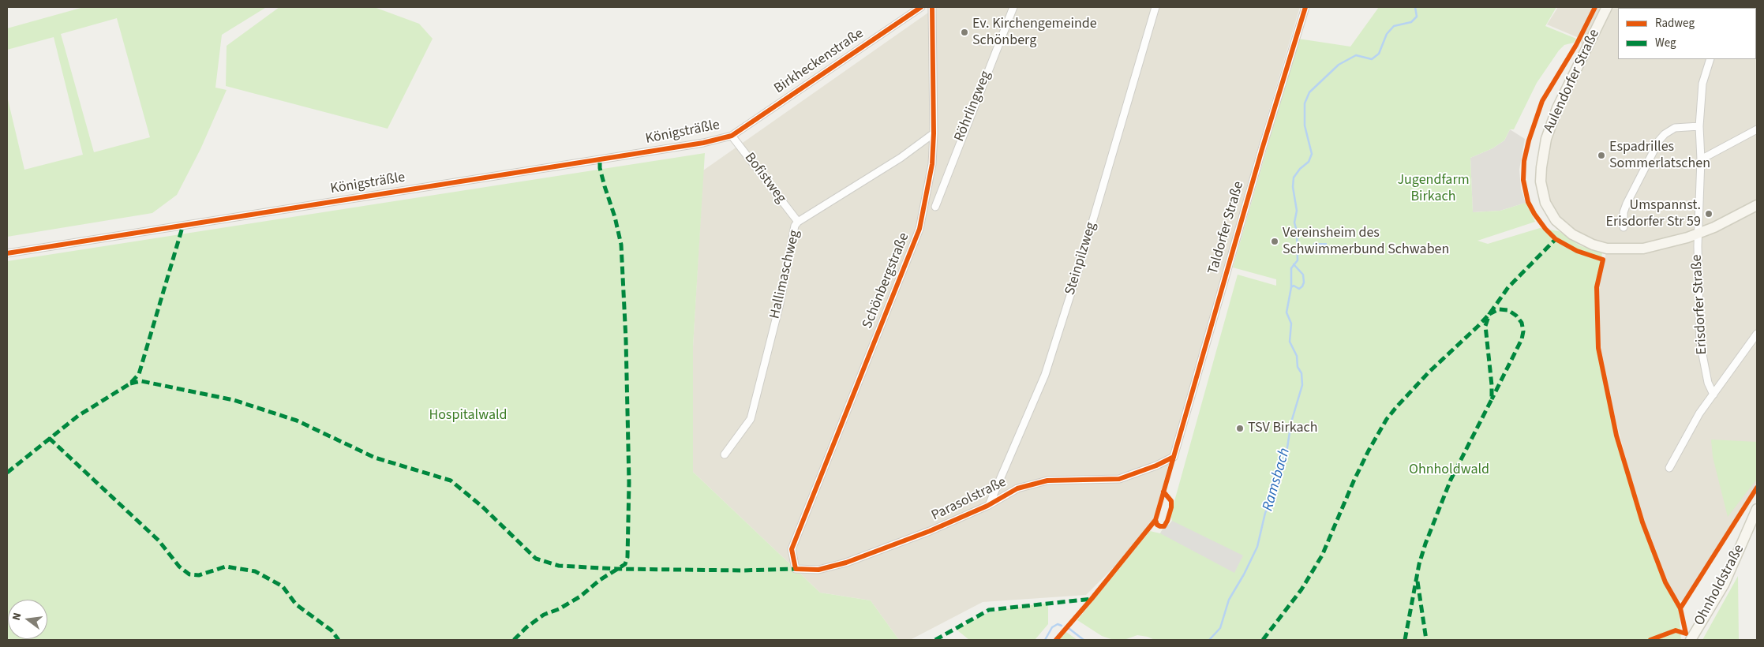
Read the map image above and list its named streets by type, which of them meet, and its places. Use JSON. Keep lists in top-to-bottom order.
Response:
{
  "streets": {
    "main road": ["Aulendorfer Straße", "Ohnholdstraße"],
    "street": [
      "Birkheckenstraße",
      "Röhrlingweg",
      "Königsträßle",
      "Bofistweg",
      "Taldorfer Straße",
      "Steinpilzweg",
      "Hallimaschweg",
      "Schönbergstraße",
      "Erisdorfer Straße",
      "Parasolstraße"
    ]
  },
  "crossings": [
    ["Birkheckenstraße", "Königsträßle"],
    ["Birkheckenstraße", "Bofistweg"],
    ["Aulendorfer Straße", "Erisdorfer Straße"],
    ["Königsträßle", "Bofistweg"],
    ["Bofistweg", "Hallimaschweg"],
    ["Taldorfer Straße", "Parasolstraße"],
    ["Steinpilzweg", "Parasolstraße"],
    ["Hallimaschweg", "Schönbergstraße"],
    ["Schönbergstraße", "Parasolstraße"]
  ],
  "water": ["Ramsbach"],
  "parks": ["Jugendfarm Birkach", "Hospitalwald", "Ohnholdwald"],
  "places": [
    "Ev. Kirchengemeinde Schönberg",
    "Espadrilles Sommerlatschen",
    "Umspannst. Erisdorfer Str 59",
    "Vereinsheim des Schwimmerbund Schwaben",
    "TSV Birkach"
  ],
  "legend": ["Radweg", "Weg"],
  "north": "left"
}
